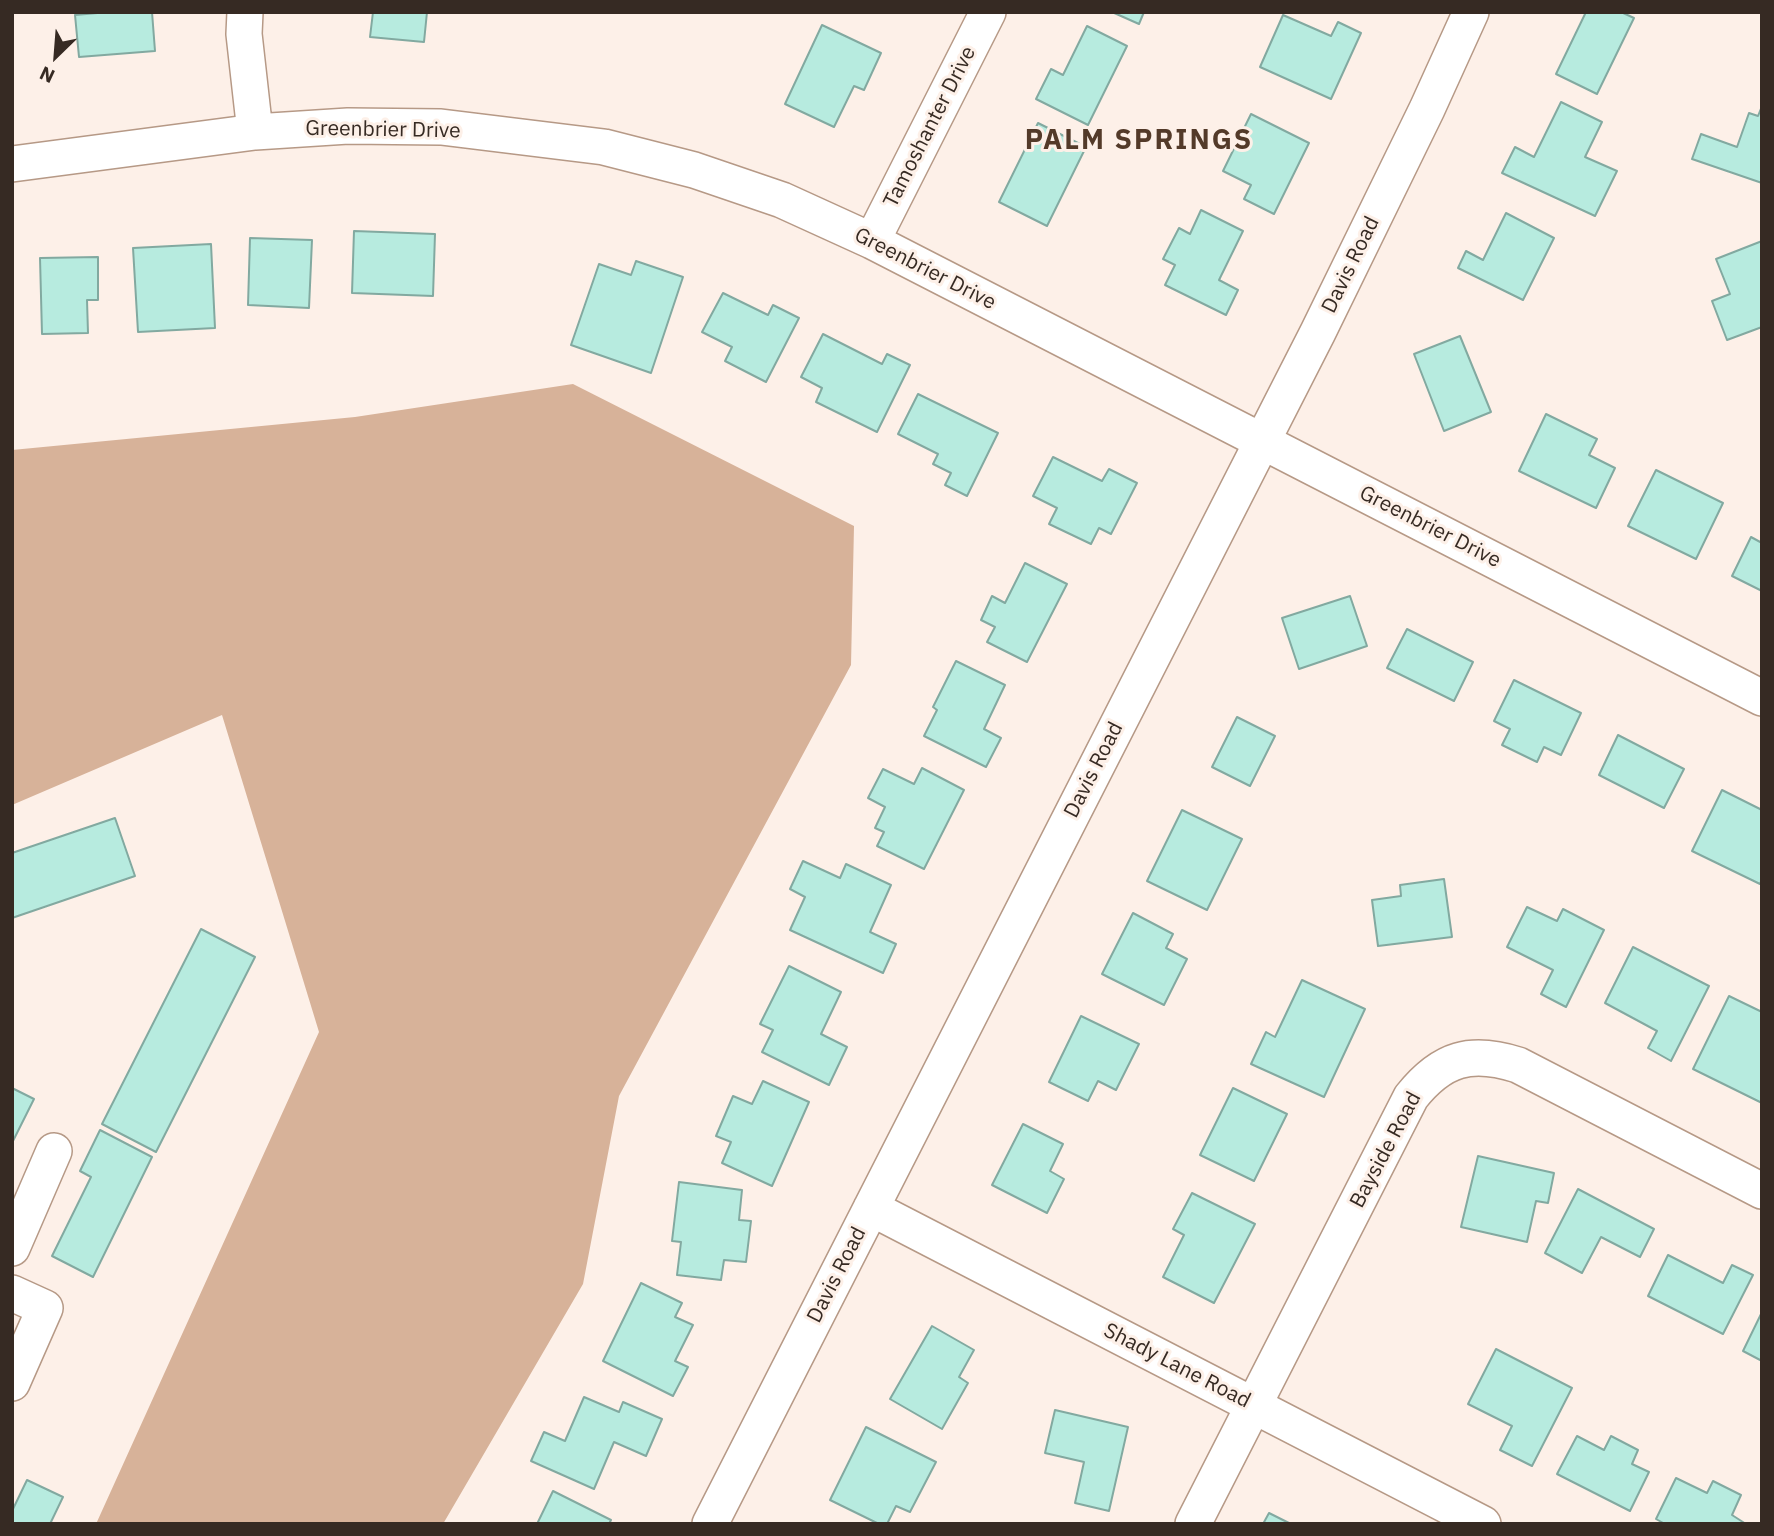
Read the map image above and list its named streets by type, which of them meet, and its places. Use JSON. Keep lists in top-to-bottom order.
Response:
{
  "streets": {
    "street": [
      "Tamoshanter Drive",
      "Greenbrier Drive",
      "Davis Road",
      "Bayside Road",
      "Shady Lane Road"
    ]
  },
  "crossings": [
    ["Tamoshanter Drive", "Greenbrier Drive"],
    ["Greenbrier Drive", "Davis Road"],
    ["Davis Road", "Shady Lane Road"],
    ["Bayside Road", "Shady Lane Road"]
  ],
  "districts": ["PALM SPRINGS"],
  "north": "bottom left"
}
